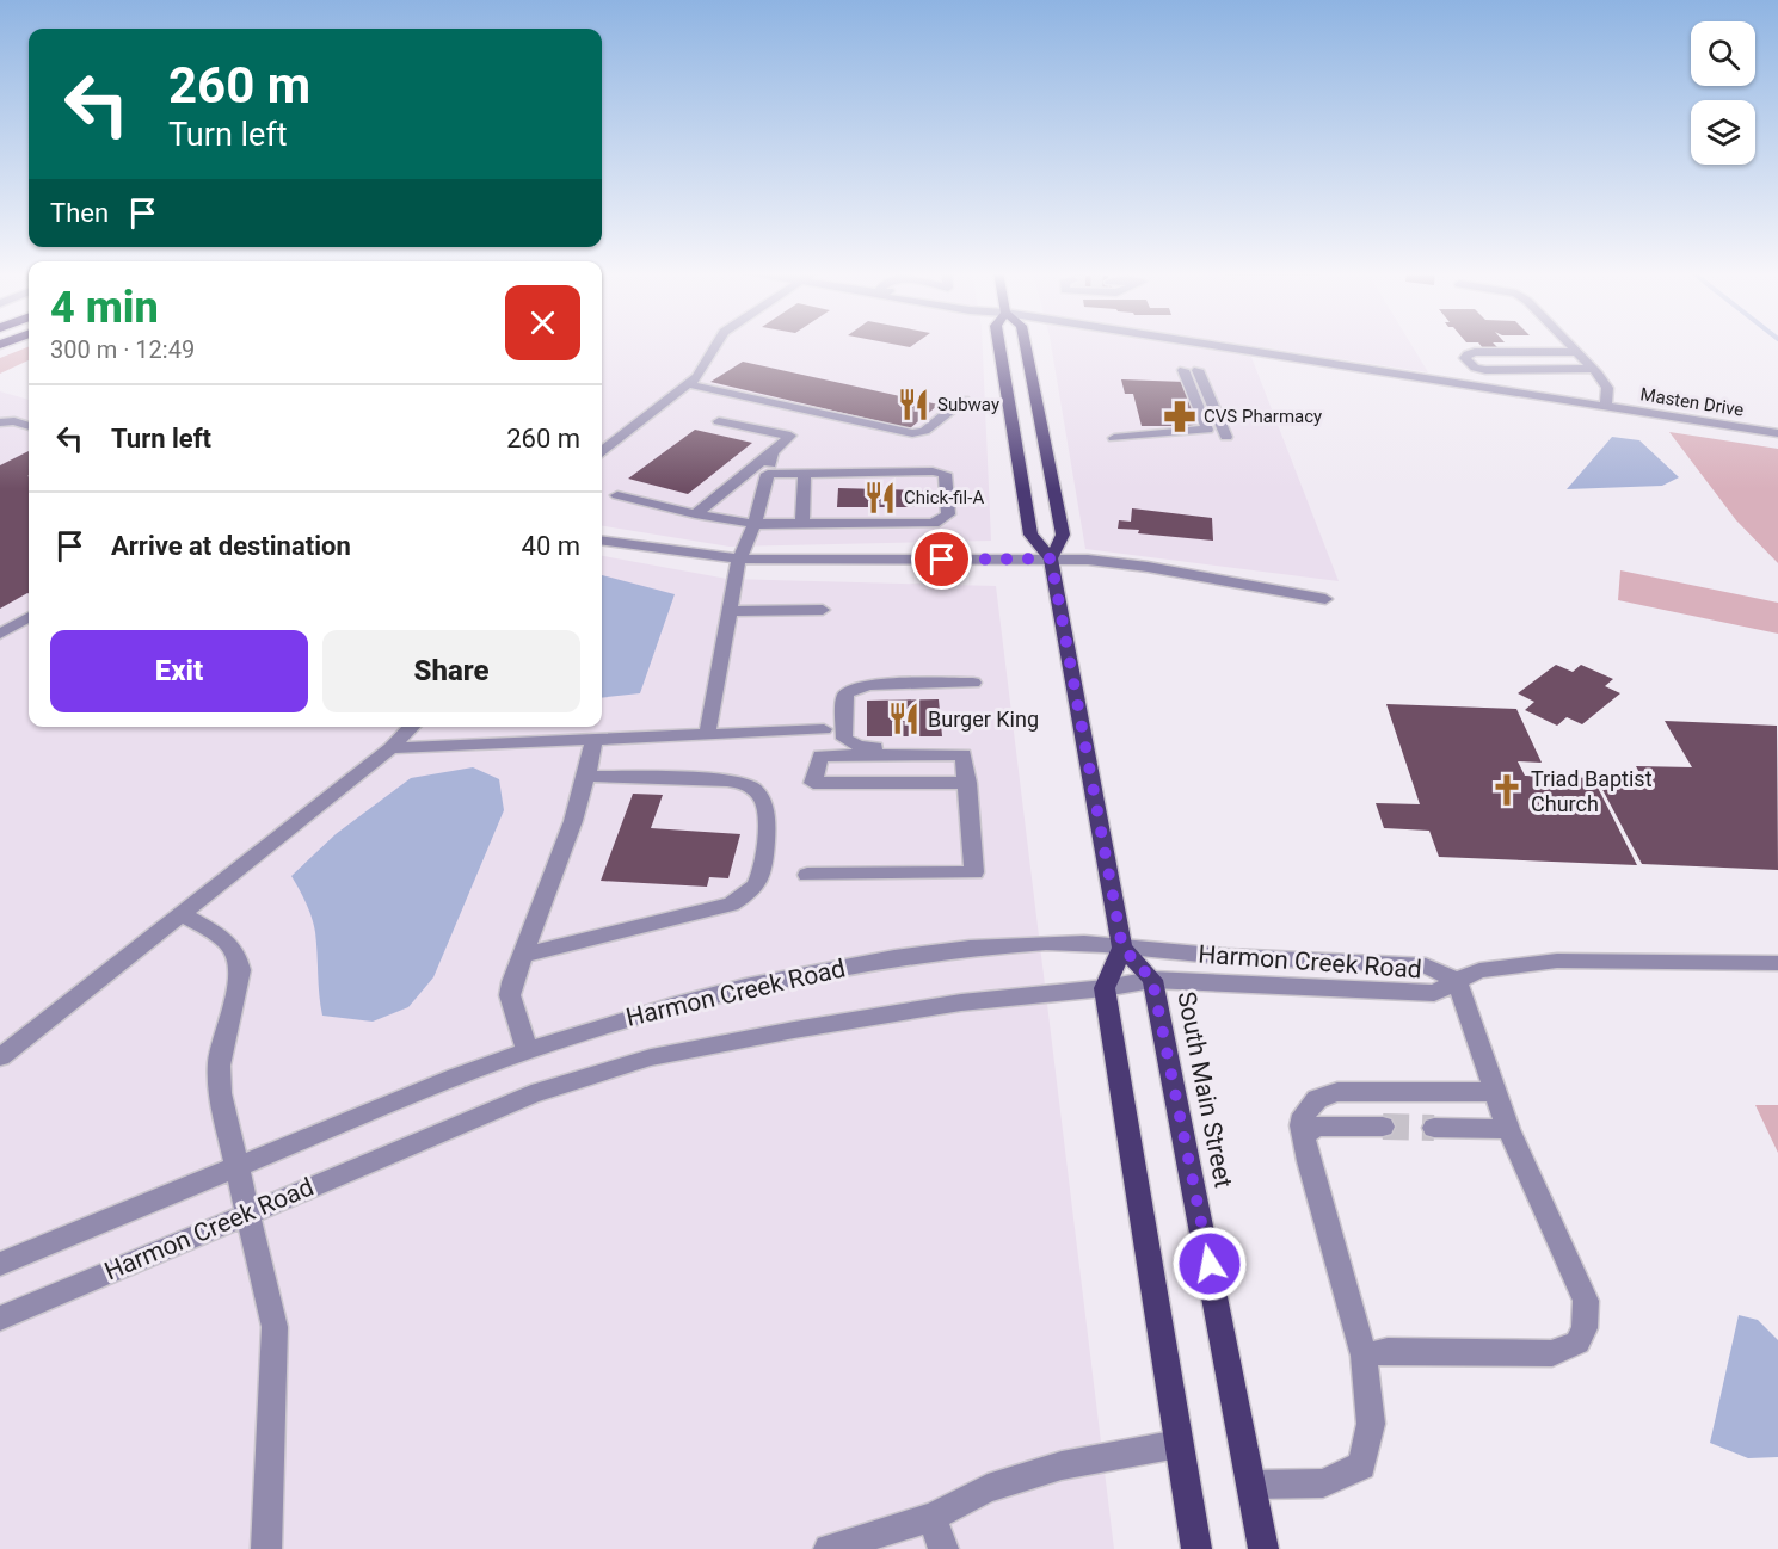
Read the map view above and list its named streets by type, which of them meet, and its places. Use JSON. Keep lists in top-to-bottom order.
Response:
{
  "streets": {
    "main road": ["South Main Street"],
    "street": ["Masten Drive", "Harmon Creek Road"]
  },
  "crossings": [
    ["Harmon Creek Road", "South Main Street"]
  ],
  "places": {
    "restaurant": ["Subway", "Chick-fil-A", "Burger King"],
    "pharmacy": ["CVS Pharmacy"],
    "church": ["Triad Baptist Church"]
  },
  "page": {
    "turn": ["260 m", "Turn left"],
    "then": "Then",
    "heading": ["4 min", "300 m · 12:49"],
    "list": [
      {
        "name": "Turn left",
        "value": "260 m"
      },
      {
        "name": "Arrive at destination",
        "value": "40 m"
      }
    ],
    "buttons": ["Exit", "Share"]
  }
}
